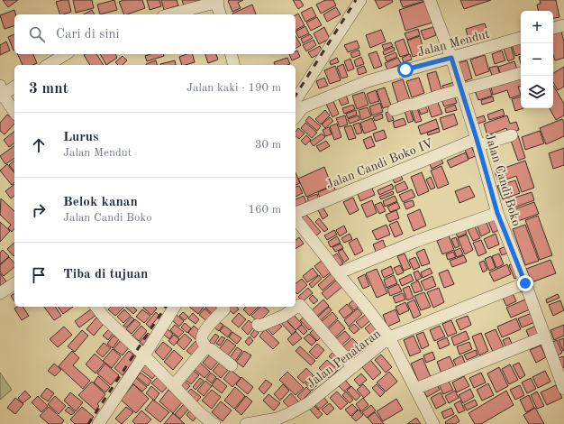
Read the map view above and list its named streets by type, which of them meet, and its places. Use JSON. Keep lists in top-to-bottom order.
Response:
{
  "streets": {
    "street": [
      "Jalan Mendut",
      "Jalan Candi Boko IV",
      "Jalan Candi Boko",
      "Jalan Penataran"
    ]
  },
  "crossings": [
    ["Jalan Mendut", "Jalan Candi Boko"],
    ["Jalan Candi Boko IV", "Jalan Candi Boko"]
  ],
  "page": {
    "map_buttons": ["+", "−"],
    "search": "Cari di sini",
    "heading": ["3 mnt", "Jalan kaki · 190 m"],
    "list": [
      ["Lurus", "Jalan Mendut", "30 m"],
      ["Belok kanan", "Jalan Candi Boko", "160 m"],
      "Tiba di tujuan"
    ]
  }
}
